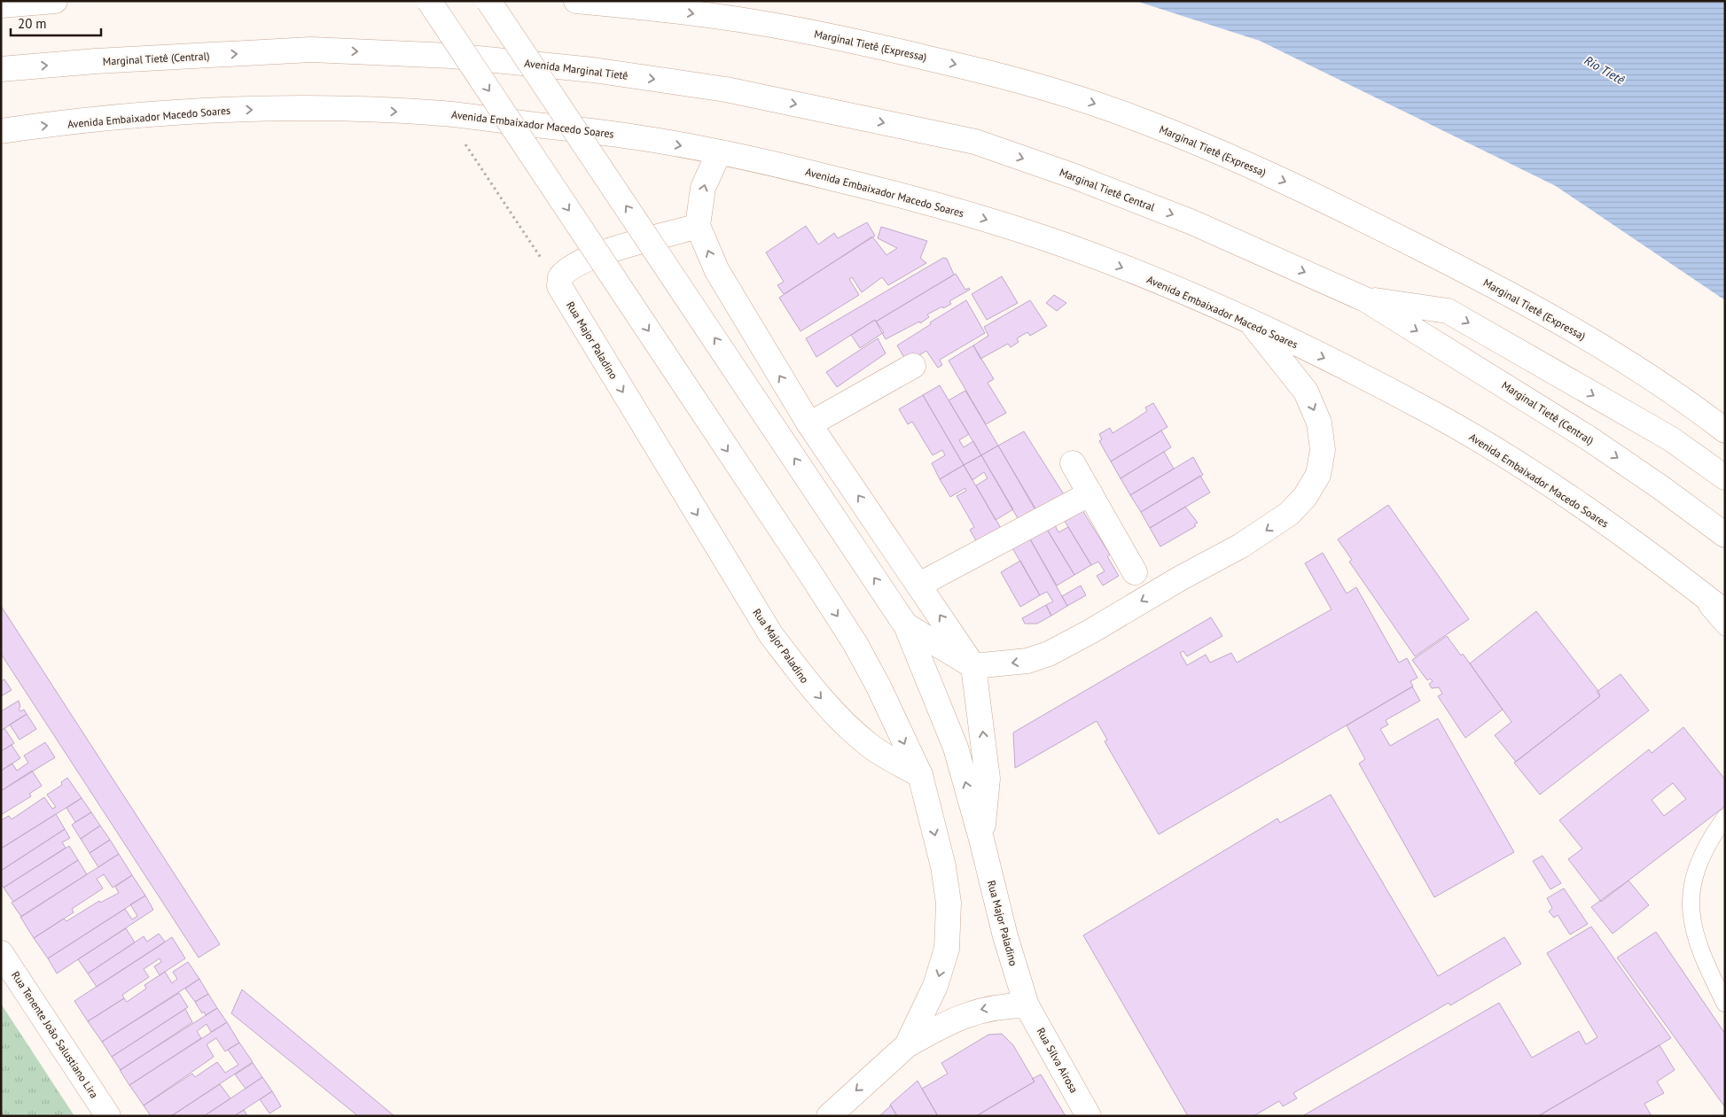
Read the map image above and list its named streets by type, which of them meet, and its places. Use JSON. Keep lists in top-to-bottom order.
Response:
{
  "streets": {
    "main road": [
      "Marginal Tietê (Expressa)",
      "Marginal Tietê (Central)",
      "Avenida Marginal Tietê",
      "Avenida Embaixador Macedo Soares",
      "Marginal Tietê Central",
      "Rua Major Paladino",
      "Rua Tenente João Salustiano Lira",
      "Rua Silva Airosa"
    ]
  },
  "crossings": [
    ["Marginal Tietê (Central)", "Avenida Marginal Tietê"],
    ["Marginal Tietê (Central)", "Marginal Tietê Central"],
    ["Avenida Marginal Tietê", "Marginal Tietê Central"],
    ["Rua Major Paladino", "Rua Silva Airosa"]
  ],
  "one_way": ["Avenida Marginal Tietê", "Avenida Embaixador Macedo Soares", "Marginal Tietê Central"],
  "water": ["Rio Tietê"],
  "scale_bar": "20 m"
}
